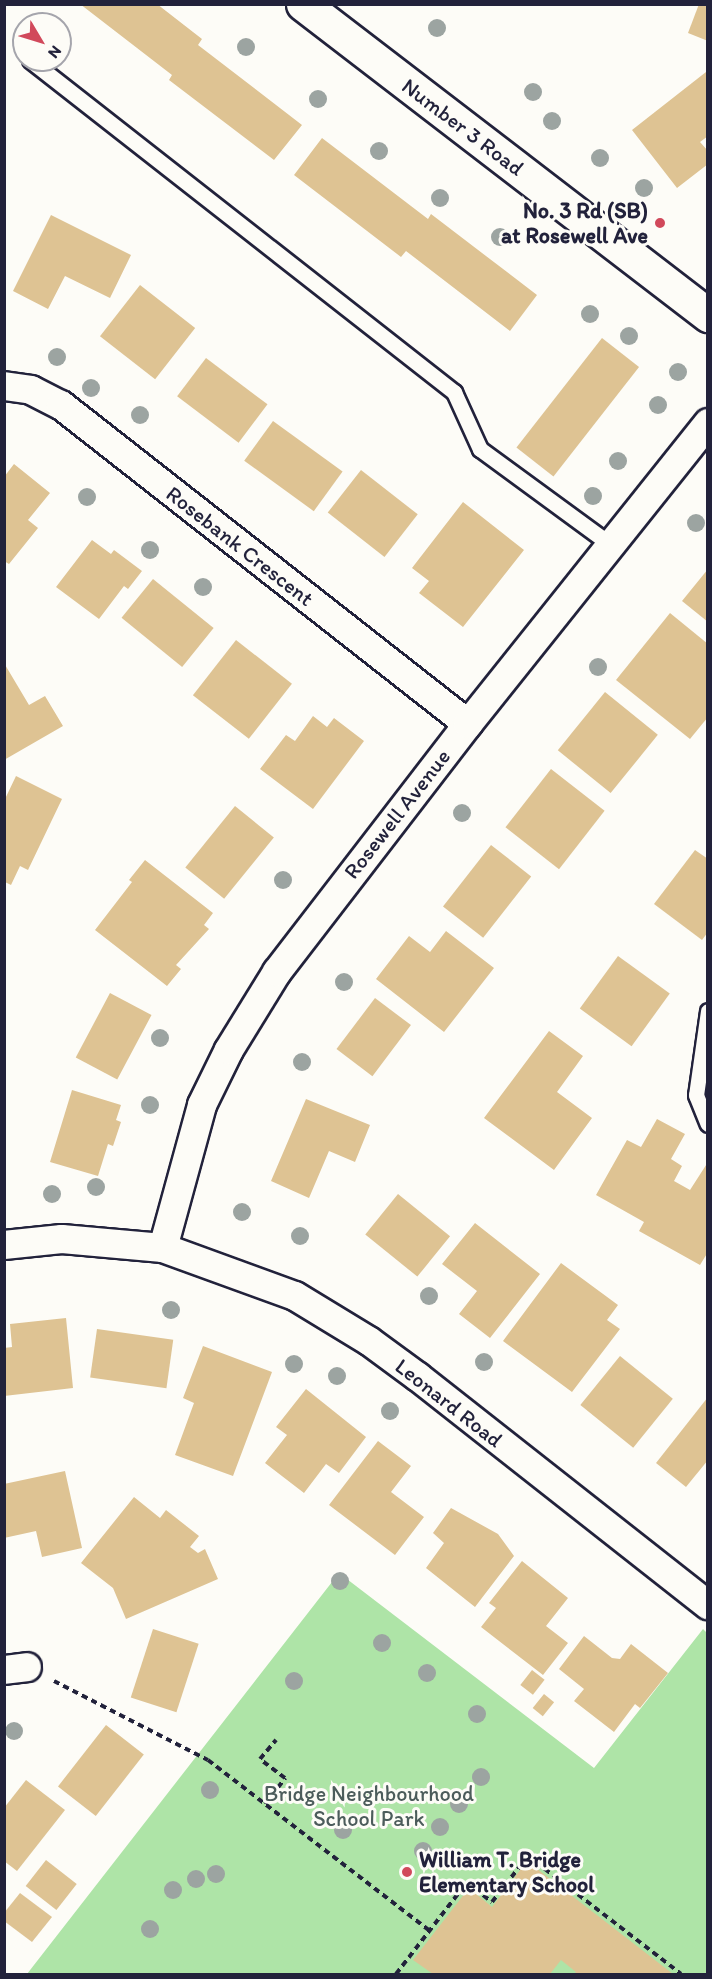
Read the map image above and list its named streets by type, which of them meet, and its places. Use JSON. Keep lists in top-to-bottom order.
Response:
{
  "streets": {
    "main road": ["Number 3 Road"],
    "street": ["Rosebank Crescent", "Rosewell Avenue", "Leonard Road"]
  },
  "crossings": [
    ["Rosebank Crescent", "Rosewell Avenue"],
    ["Rosewell Avenue", "Leonard Road"]
  ],
  "parks": ["Bridge Neighbourhood School Park"],
  "places": ["No. 3 Rd (SB) at Rosewell Ave", "William T. Bridge Elementary School"],
  "north": "bottom right"
}
